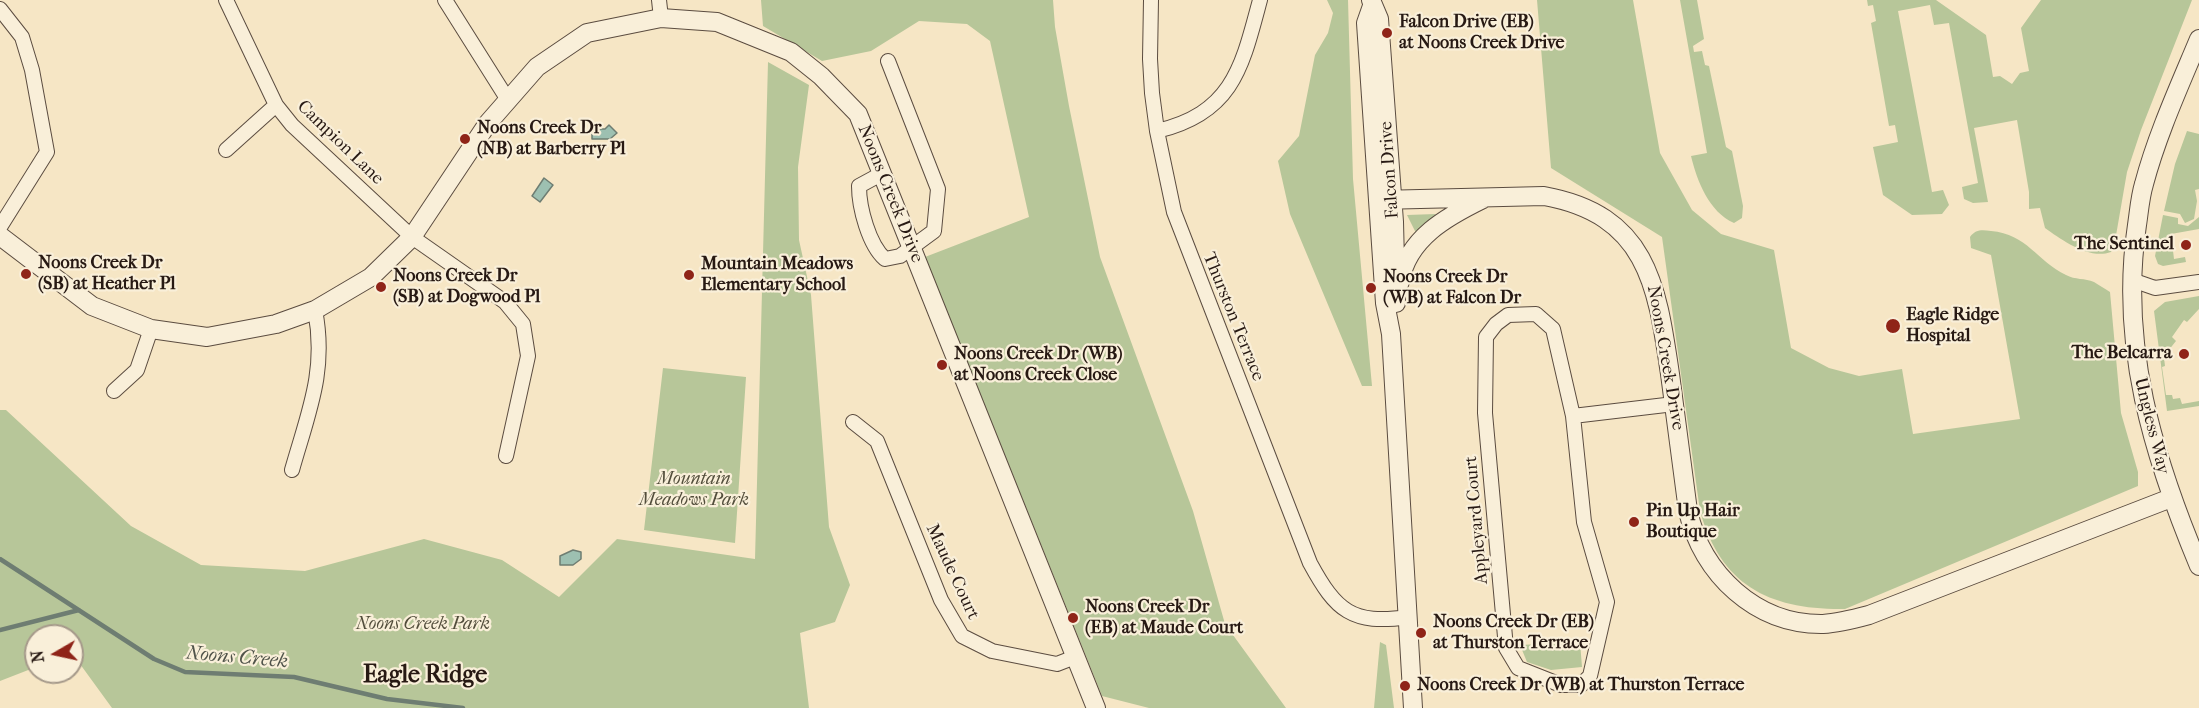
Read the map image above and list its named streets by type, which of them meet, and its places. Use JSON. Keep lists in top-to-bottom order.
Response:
{
  "streets": {
    "street": [
      "Campion Lane",
      "Falcon Drive",
      "Noons Creek Drive",
      "Thurston Terrace",
      "Ungless Way",
      "Appleyard Court",
      "Maude Court"
    ]
  },
  "crossings": [
    ["Campion Lane", "Noons Creek Drive"],
    ["Falcon Drive", "Noons Creek Drive"],
    ["Noons Creek Drive", "Ungless Way"],
    ["Noons Creek Drive", "Maude Court"]
  ],
  "districts": ["Eagle Ridge"],
  "water": ["Noons Creek"],
  "parks": ["Mountain Meadows Park", "Noons Creek Park"],
  "places": [
    "Falcon Drive (EB) at Noons Creek Drive",
    "Noons Creek Dr (NB) at Barberry Pl",
    "The Sentinel",
    "Noons Creek Dr (SB) at Heather Pl",
    "Mountain Meadows Elementary School",
    "Noons Creek Dr (SB) at Dogwood Pl",
    "Noons Creek Dr (WB) at Falcon Dr",
    "Eagle Ridge Hospital",
    "The Belcarra",
    "Noons Creek Dr (WB) at Noons Creek Close",
    "Pin Up Hair Boutique",
    "Noons Creek Dr (EB) at Maude Court",
    "Noons Creek Dr (EB) at Thurston Terrace",
    "Noons Creek Dr (WB) at Thurston Terrace"
  ],
  "north": "left"
}
